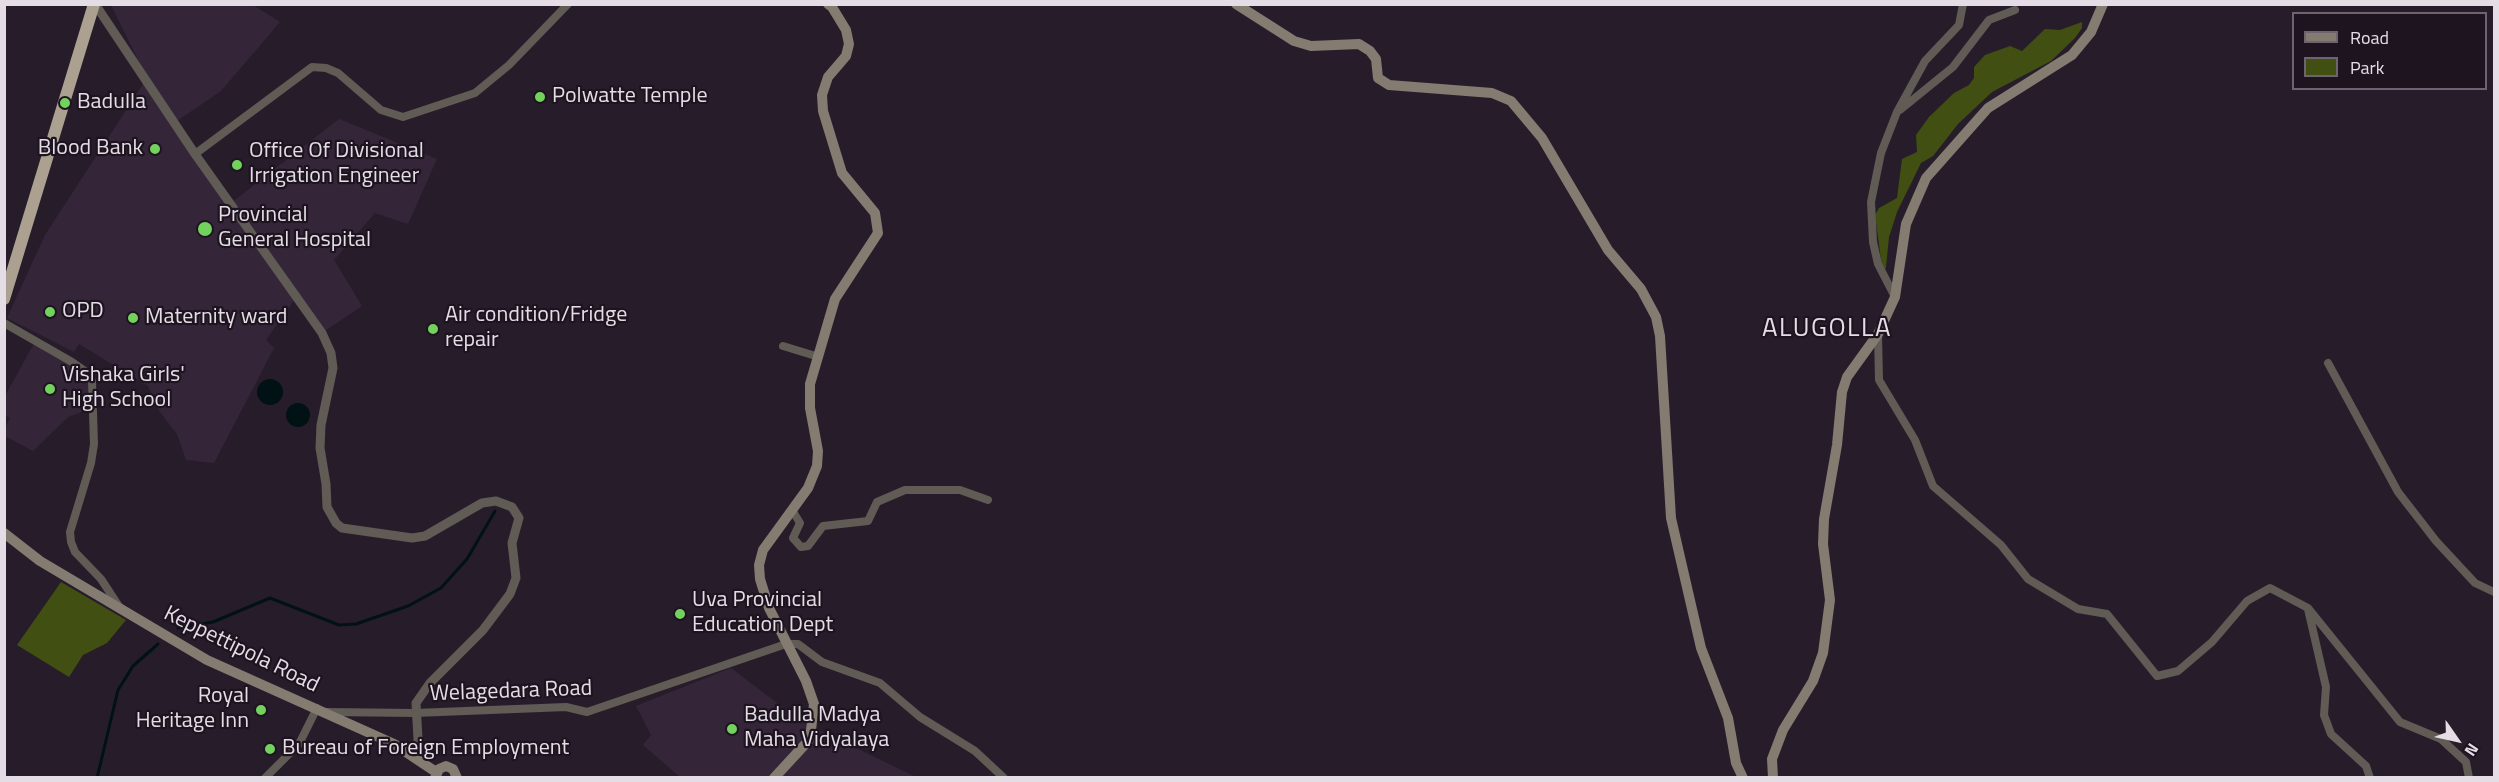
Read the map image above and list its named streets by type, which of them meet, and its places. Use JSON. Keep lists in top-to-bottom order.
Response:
{
  "streets": {
    "main road": ["Keppettipola Road"],
    "street": ["Welagedara Road"]
  },
  "crossings": [
    ["Keppettipola Road", "Welagedara Road"]
  ],
  "districts": ["ALUGOLLA"],
  "places": [
    "Polwatte Temple",
    "Badulla",
    "Blood Bank",
    "Office Of Divisional Irrigation Engineer",
    "Provincial General Hospital",
    "OPD",
    "Maternity ward",
    "Air condition/Fridge repair",
    "Vishaka Girls' High School",
    "Uva Provincial Education Dept",
    "Royal Heritage Inn",
    "Badulla Madya Maha Vidyalaya",
    "Bureau of Foreign Employment"
  ],
  "legend": ["Road", "Park"],
  "north": "bottom right"
}
